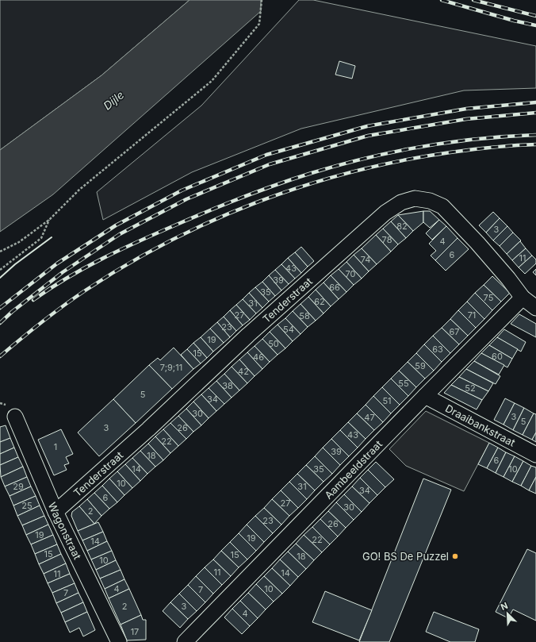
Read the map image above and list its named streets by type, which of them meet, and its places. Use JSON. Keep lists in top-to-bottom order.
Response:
{
  "streets": {
    "street": [
      "Tenderstraat",
      "Draaibankstraat",
      "Aambeeldstraat",
      "Wagonstraat"
    ]
  },
  "crossings": [
    ["Tenderstraat", "Aambeeldstraat"],
    ["Tenderstraat", "Wagonstraat"],
    ["Draaibankstraat", "Aambeeldstraat"]
  ],
  "water": ["Dijle"],
  "places": ["GO! BS De Puzzel"],
  "house_numbers": [
    "82",
    "3",
    "78",
    "4",
    "6",
    "11",
    "74",
    "43",
    "70",
    "39",
    "66",
    "35",
    "75",
    "62",
    "31",
    "27",
    "71",
    "58",
    "23",
    "54",
    "67",
    "19",
    "50",
    "63",
    "15",
    "60",
    "46",
    "59",
    "7;9;11",
    "42",
    "55",
    "38",
    "52",
    "5",
    "34",
    "51",
    "30",
    "3",
    "47",
    "5",
    "3",
    "26",
    "43",
    "22",
    "1",
    "39",
    "18",
    "6",
    "14",
    "35",
    "10",
    "10",
    "29",
    "31",
    "34",
    "6",
    "27",
    "25",
    "30",
    "2",
    "23",
    "26",
    "19",
    "19",
    "22",
    "14",
    "15",
    "15",
    "18",
    "10",
    "11",
    "14",
    "11",
    "4",
    "10",
    "7",
    "7",
    "2",
    "3",
    "4",
    "17"
  ],
  "north": "top left"
}
